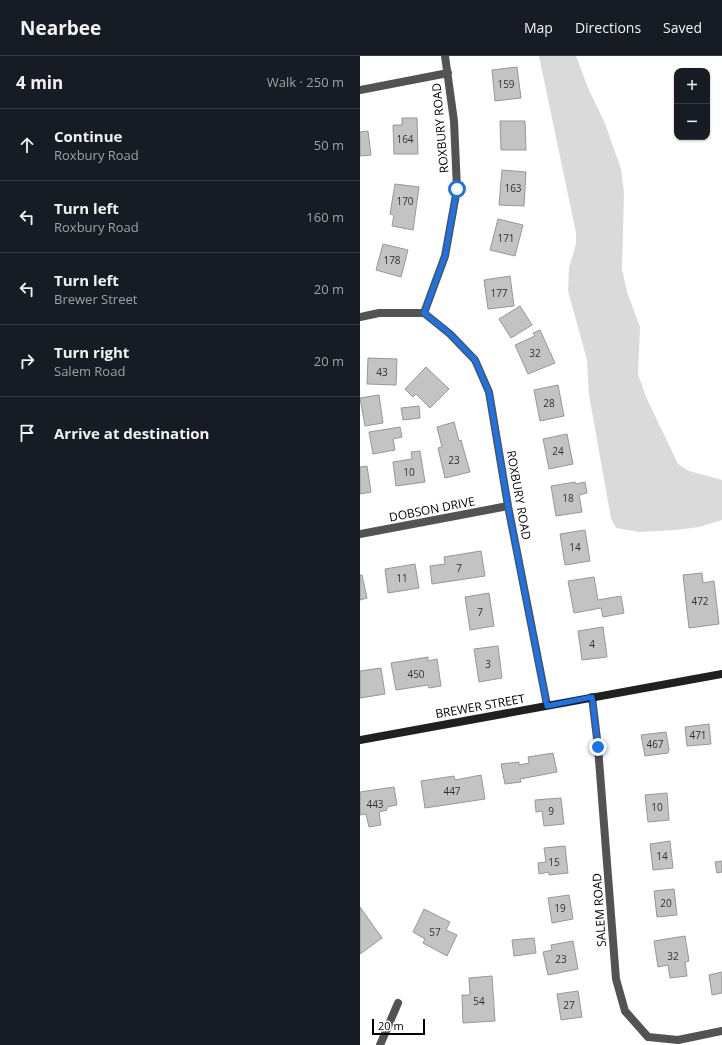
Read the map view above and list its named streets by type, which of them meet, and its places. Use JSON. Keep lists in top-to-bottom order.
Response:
{
  "streets": {
    "main road": ["BREWER STREET"],
    "street": ["ROXBURY ROAD", "DOBSON DRIVE", "SALEM ROAD"]
  },
  "crossings": [
    ["ROXBURY ROAD", "DOBSON DRIVE"],
    ["ROXBURY ROAD", "BREWER STREET"],
    ["BREWER STREET", "SALEM ROAD"]
  ],
  "house_numbers": [
    "159",
    "164",
    "163",
    "170",
    "171",
    "178",
    "177",
    "32",
    "43",
    "28",
    "24",
    "23",
    "10",
    "18",
    "14",
    "7",
    "11",
    "472",
    "7",
    "4",
    "3",
    "450",
    "471",
    "467",
    "447",
    "443",
    "10",
    "9",
    "14",
    "15",
    "20",
    "19",
    "57",
    "32",
    "23",
    "54",
    "27"
  ],
  "scale_bar": "20 m",
  "page": {
    "header": "Nearbee",
    "nav": ["Map", "Directions", "Saved"],
    "heading": ["4 min", "Walk · 250 m"],
    "map_buttons": ["+", "−"],
    "list": [
      ["Continue", "Roxbury Road", "50 m"],
      ["Turn left", "Roxbury Road", "160 m"],
      ["Turn left", "Brewer Street", "20 m"],
      ["Turn right", "Salem Road", "20 m"],
      "Arrive at destination"
    ],
    "scale": "20 m"
  }
}
